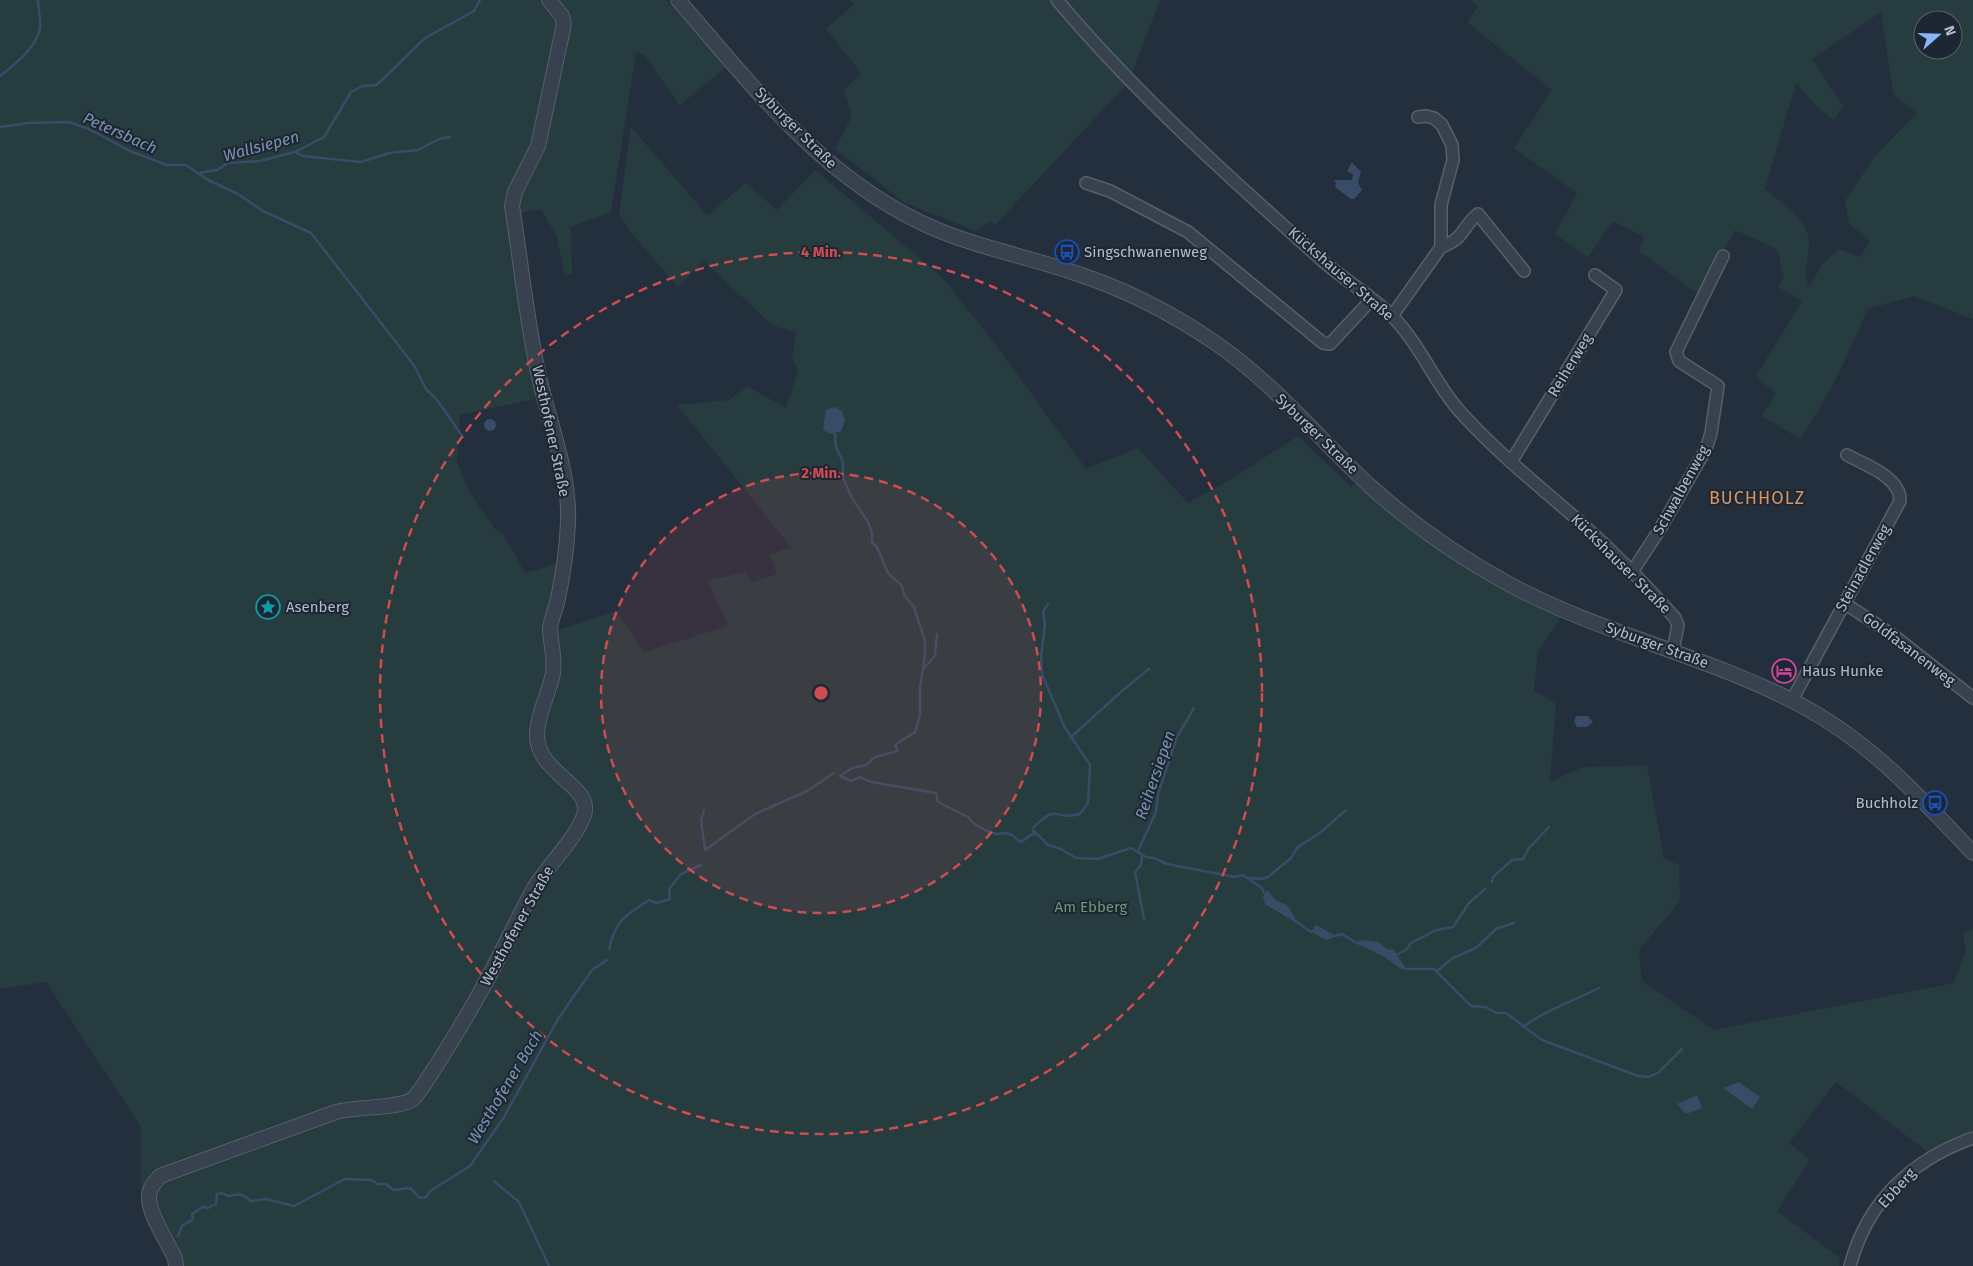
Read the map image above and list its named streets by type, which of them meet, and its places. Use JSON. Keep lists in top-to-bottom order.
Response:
{
  "streets": {
    "street": [
      "Syburger Straße",
      "Kückshauser Straße",
      "Reiherweg",
      "Westhofener Straße",
      "Schwalbenweg",
      "Steinadlerweg",
      "Goldfasanenweg",
      "Ebberg"
    ]
  },
  "crossings": [
    ["Syburger Straße", "Kückshauser Straße"],
    ["Syburger Straße", "Steinadlerweg"],
    ["Kückshauser Straße", "Reiherweg"],
    ["Kückshauser Straße", "Schwalbenweg"],
    ["Steinadlerweg", "Goldfasanenweg"]
  ],
  "districts": ["BUCHHOLZ"],
  "water": [
    "Petersbach",
    "Wallsiepen",
    "Reihersiepen",
    "Westhofener Bach"
  ],
  "parks": ["Am Ebberg"],
  "places": {
    "bus stop": ["Singschwanenweg", "Buchholz"],
    "place": ["Asenberg"],
    "hotel": ["Haus Hunke"]
  },
  "north": "right",
  "rings": ["4 Min.", "2 Min."]
}
